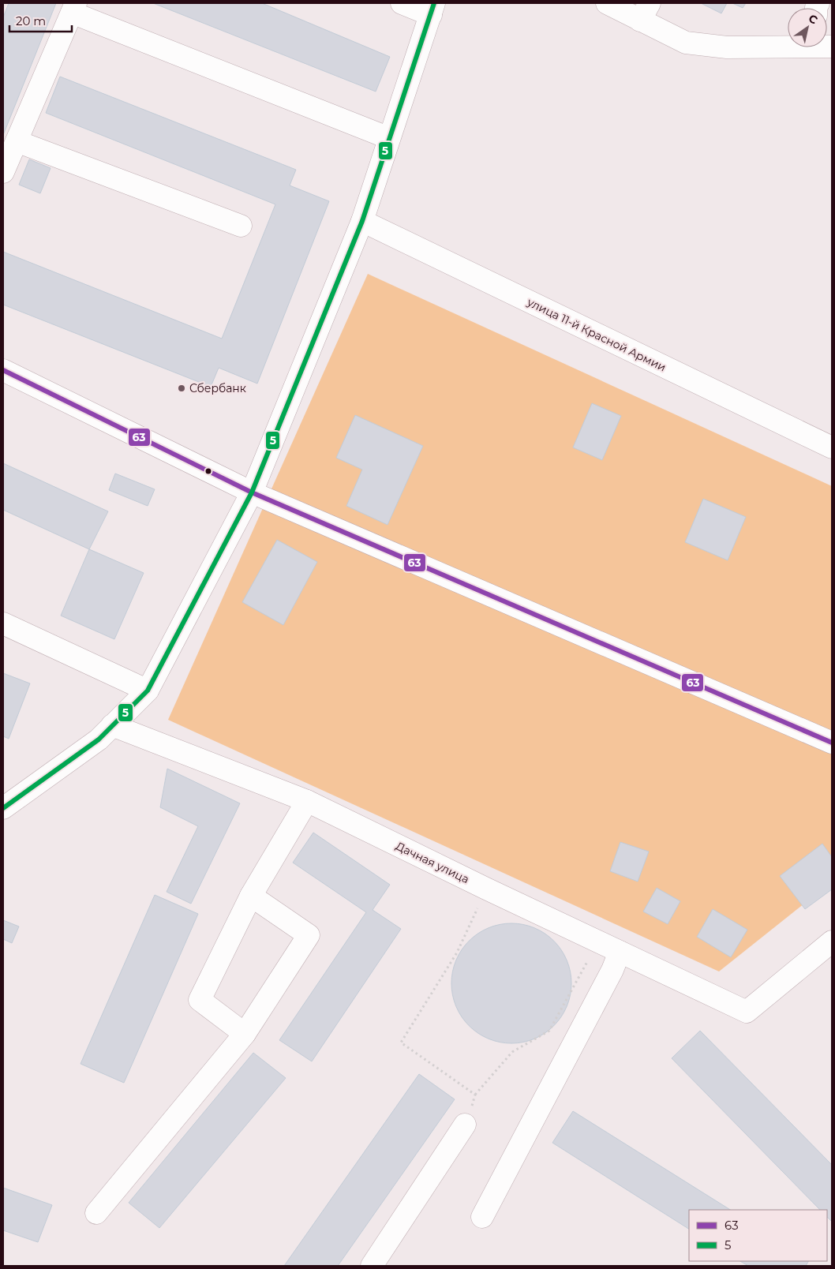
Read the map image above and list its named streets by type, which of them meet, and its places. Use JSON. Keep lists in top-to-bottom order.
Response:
{
  "streets": {
    "street": ["улица 11-й Красной Армии", "Дачная улица"]
  },
  "places": ["Сбербанк"],
  "lines": ["transit line 5", "transit line 63"],
  "legend": ["63", "5"],
  "scale_bar": "20 m",
  "north": "top right"
}
